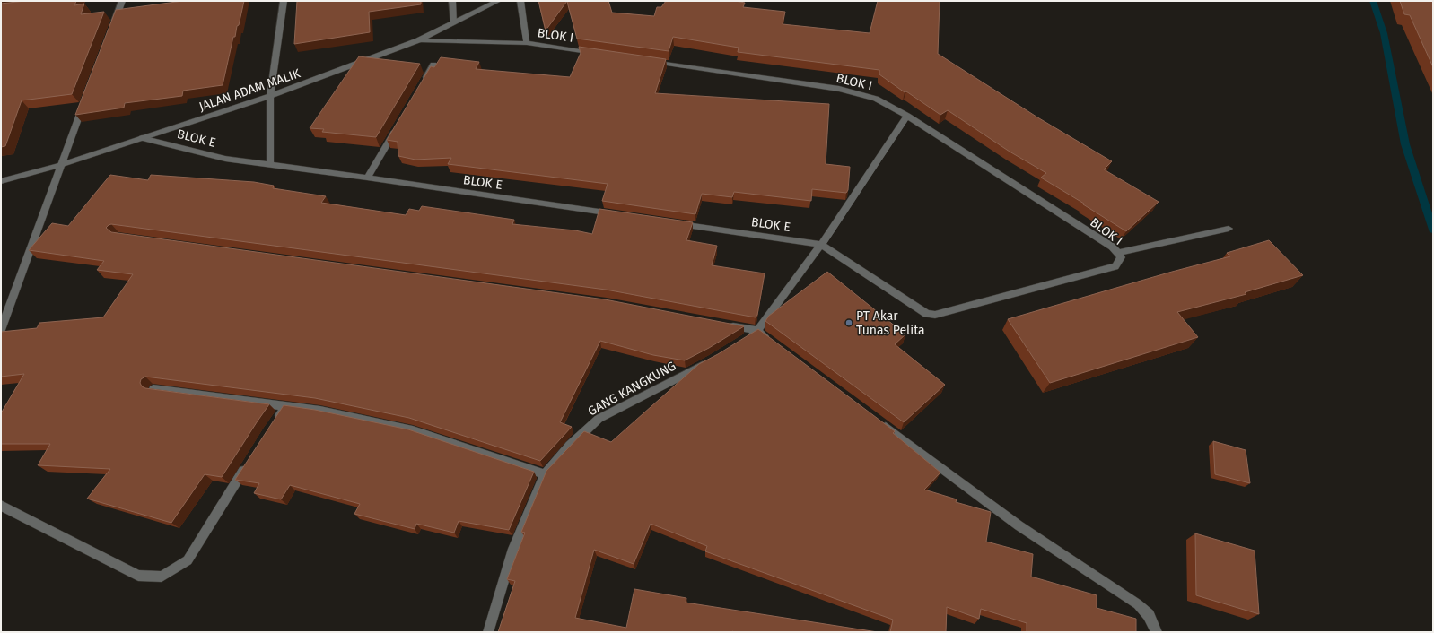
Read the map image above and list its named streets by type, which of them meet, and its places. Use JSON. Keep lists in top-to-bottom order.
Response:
{
  "streets": {
    "street": [
      "BLOK I",
      "JALAN ADAM MALIK",
      "BLOK E",
      "GANG KANGKUNG"
    ]
  },
  "crossings": [
    ["BLOK I", "JALAN ADAM MALIK"],
    ["BLOK I", "BLOK E"],
    ["JALAN ADAM MALIK", "BLOK E"]
  ],
  "places": ["PT Akar Tunas Pelita"]
}
